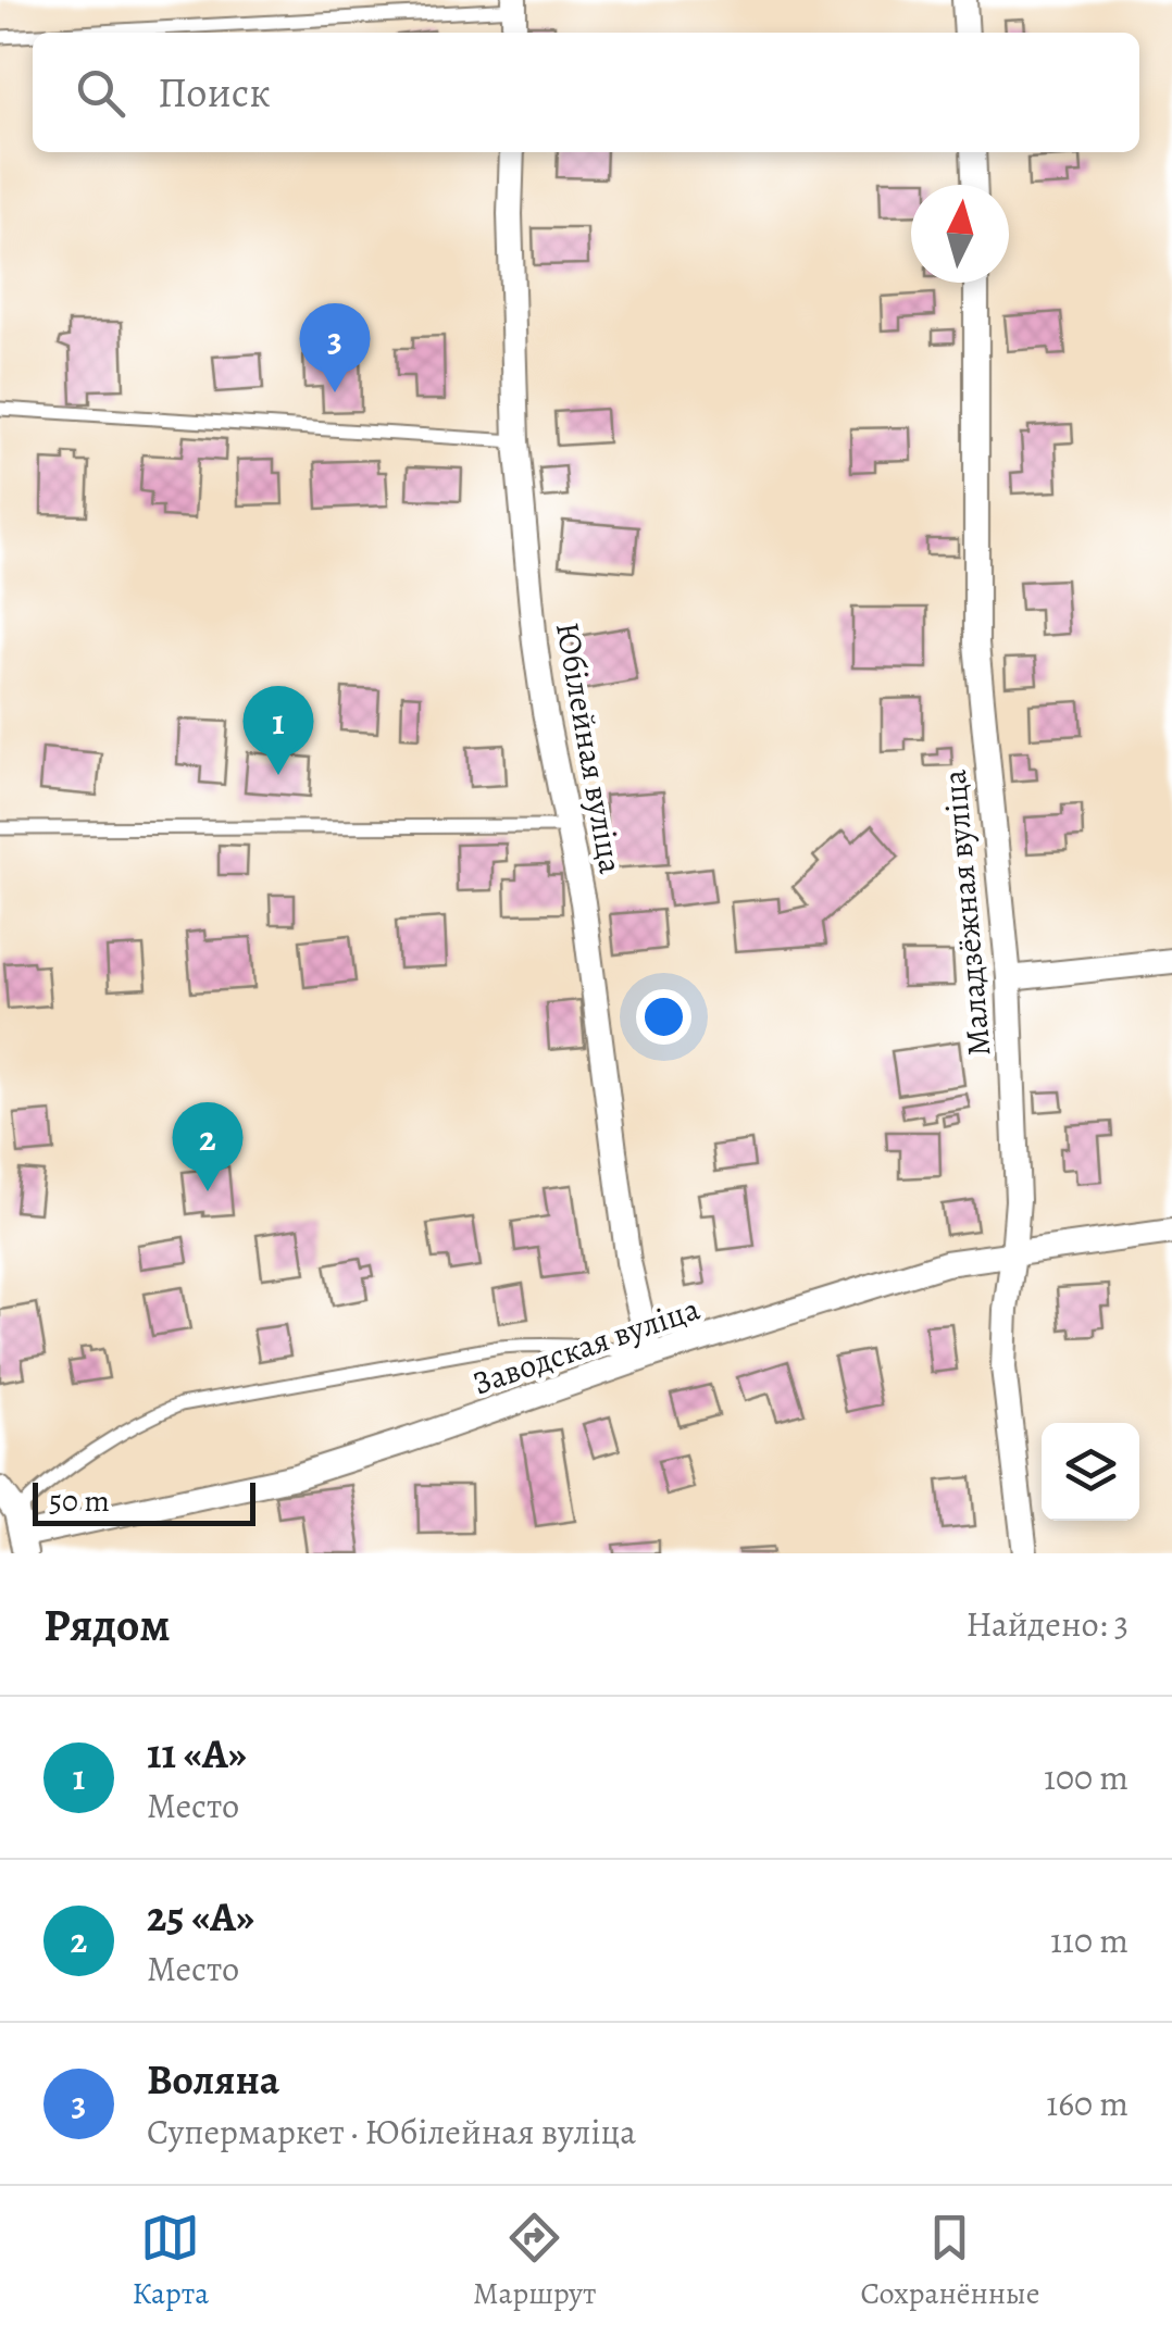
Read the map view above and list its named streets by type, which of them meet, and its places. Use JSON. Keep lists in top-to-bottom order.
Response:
{
  "streets": {
    "street": ["Юбілейная вуліца", "Маладзёжная вуліца", "Заводская вуліца"]
  },
  "crossings": [
    ["Юбілейная вуліца", "Заводская вуліца"],
    ["Маладзёжная вуліца", "Заводская вуліца"]
  ],
  "scale_bar": "50 m",
  "north": "top",
  "page": {
    "search": "Поиск",
    "pins": ["3", "1", "2"],
    "scale": "50 m",
    "heading": ["Рядом", "Найдено: 3"],
    "list": [
      {
        "mark": "1",
        "name": "11 «А»",
        "note": "Место",
        "value": "100 m"
      },
      {
        "mark": "2",
        "name": "25 «А»",
        "note": "Место",
        "value": "110 m"
      },
      {
        "mark": "3",
        "name": "Воляна",
        "note": "Супермаркет · Юбілейная вуліца",
        "value": "160 m"
      }
    ],
    "nav": ["Карта", "Маршрут", "Сохранённые"]
  }
}
